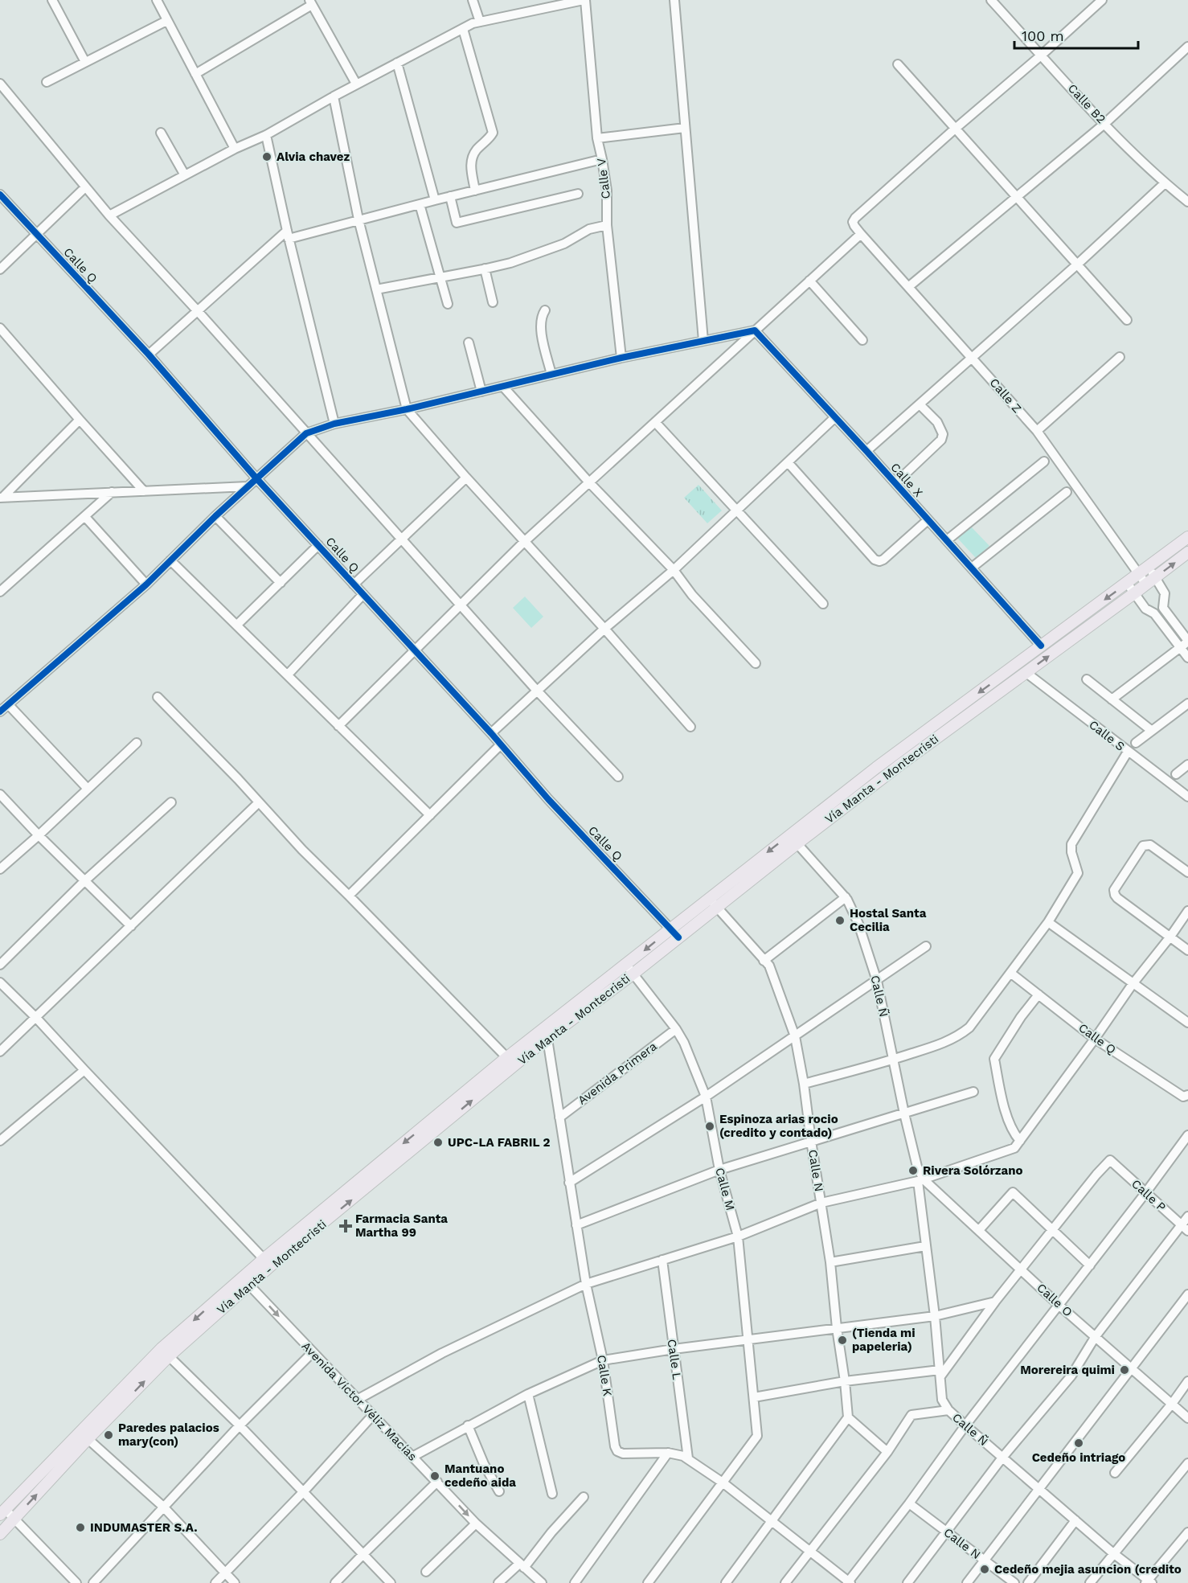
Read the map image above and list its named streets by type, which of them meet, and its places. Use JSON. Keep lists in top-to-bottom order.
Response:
{
  "streets": {
    "main road": ["Vía Manta - Montecristi"],
    "street": [
      "Calle B2",
      "Calle V",
      "Calle Q",
      "Calle Z",
      "Calle X",
      "Calle S",
      "Calle Ñ",
      "Avenida Primera",
      "Calle N",
      "Calle M",
      "Calle P",
      "Calle O",
      "Calle L",
      "Calle K",
      "Avenida Víctor Véliz Macías"
    ]
  },
  "crossings": [
    ["Calle Q", "Vía Manta - Montecristi"],
    ["Calle Z", "Vía Manta - Montecristi"],
    ["Calle X", "Vía Manta - Montecristi"],
    ["Calle S", "Vía Manta - Montecristi"],
    ["Vía Manta - Montecristi", "Calle Ñ"],
    ["Vía Manta - Montecristi", "Calle N"],
    ["Vía Manta - Montecristi", "Calle M"],
    ["Vía Manta - Montecristi", "Calle K"],
    ["Vía Manta - Montecristi", "Avenida Víctor Véliz Macías"],
    ["Calle Ñ", "Calle O"],
    ["Avenida Primera", "Calle M"],
    ["Avenida Primera", "Calle K"],
    ["Calle M", "Calle K"],
    ["Calle L", "Calle K"]
  ],
  "places": {
    "other": [
      "Alvia chavez",
      "Hostal Santa Cecilia",
      "Espinoza arias rocio (credito y contado)",
      "UPC-LA FABRIL 2",
      "Rivera Solórzano",
      "(Tienda mi papeleria)",
      "Morereira quimi",
      "Paredes palacios mary(con)",
      "Cedeño intriago",
      "Mantuano cedeño aida",
      "INDUMASTER S.A.",
      "Cedeño mejia asuncion (credito"
    ],
    "health": ["Farmacia Santa Martha 99"]
  },
  "scale_bar": "100 m"
}
